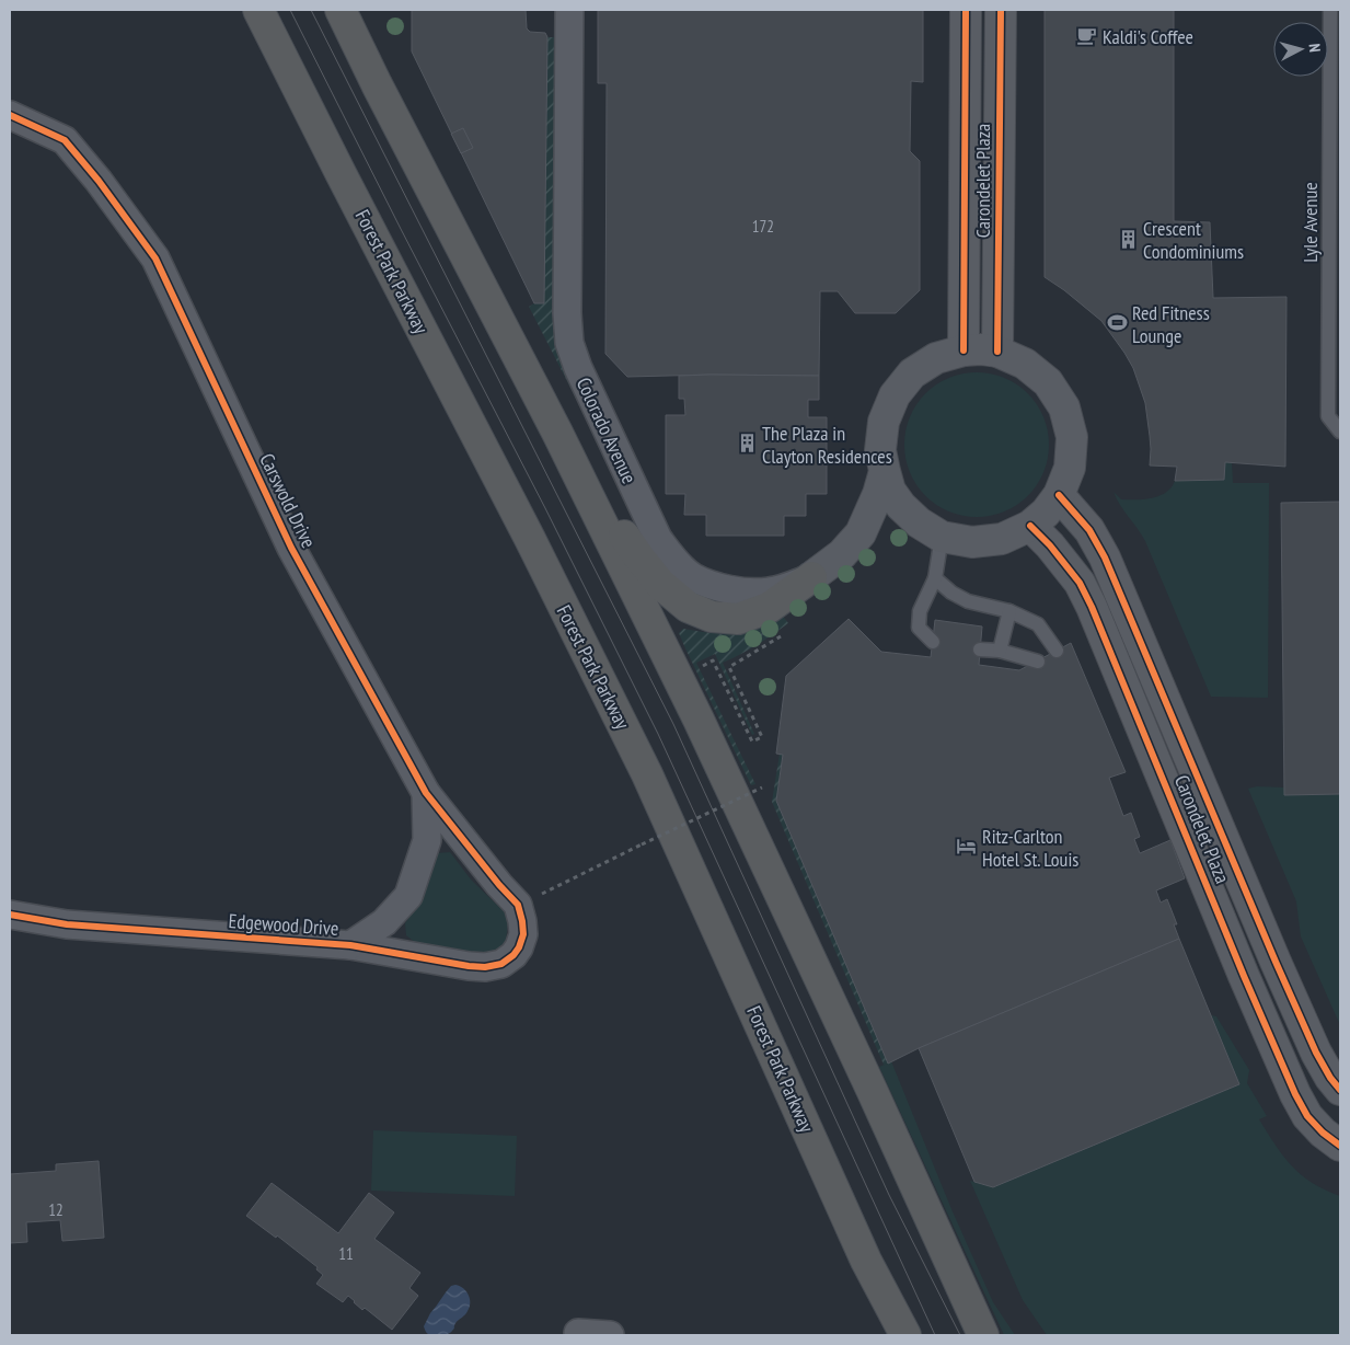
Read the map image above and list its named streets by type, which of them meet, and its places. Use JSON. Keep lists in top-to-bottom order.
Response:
{
  "streets": {
    "highway": ["Forest Park Parkway"],
    "street": [
      "Carondelet Plaza",
      "Colorado Avenue",
      "Carswold Drive",
      "Edgewood Drive"
    ],
    "lane": ["Lyle Avenue"]
  },
  "crossings": [
    ["Carondelet Plaza", "Colorado Avenue"],
    ["Carswold Drive", "Edgewood Drive"]
  ],
  "places": {
    "cafe": ["Kaldi's Coffee"],
    "building": ["Crescent Condominiums", "The Plaza in Clayton Residences"],
    "sports": ["Red Fitness Lounge"],
    "hotel": ["Ritz-Carlton Hotel St. Louis"]
  },
  "house_numbers": ["172", "12", "11"],
  "north": "right"
}
